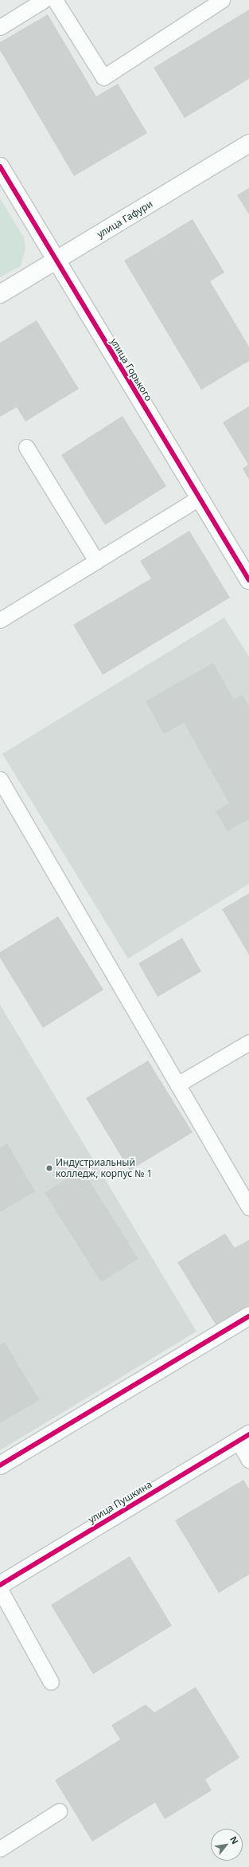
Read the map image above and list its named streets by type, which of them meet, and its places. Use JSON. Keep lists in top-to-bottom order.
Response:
{
  "streets": {
    "street": ["улица Гафури", "улица Горького", "улица Пушкина"]
  },
  "crossings": [
    ["улица Гафури", "улица Горького"]
  ],
  "places": ["Индустриальный колледж, корпус № 1"],
  "north": "top right"
}
